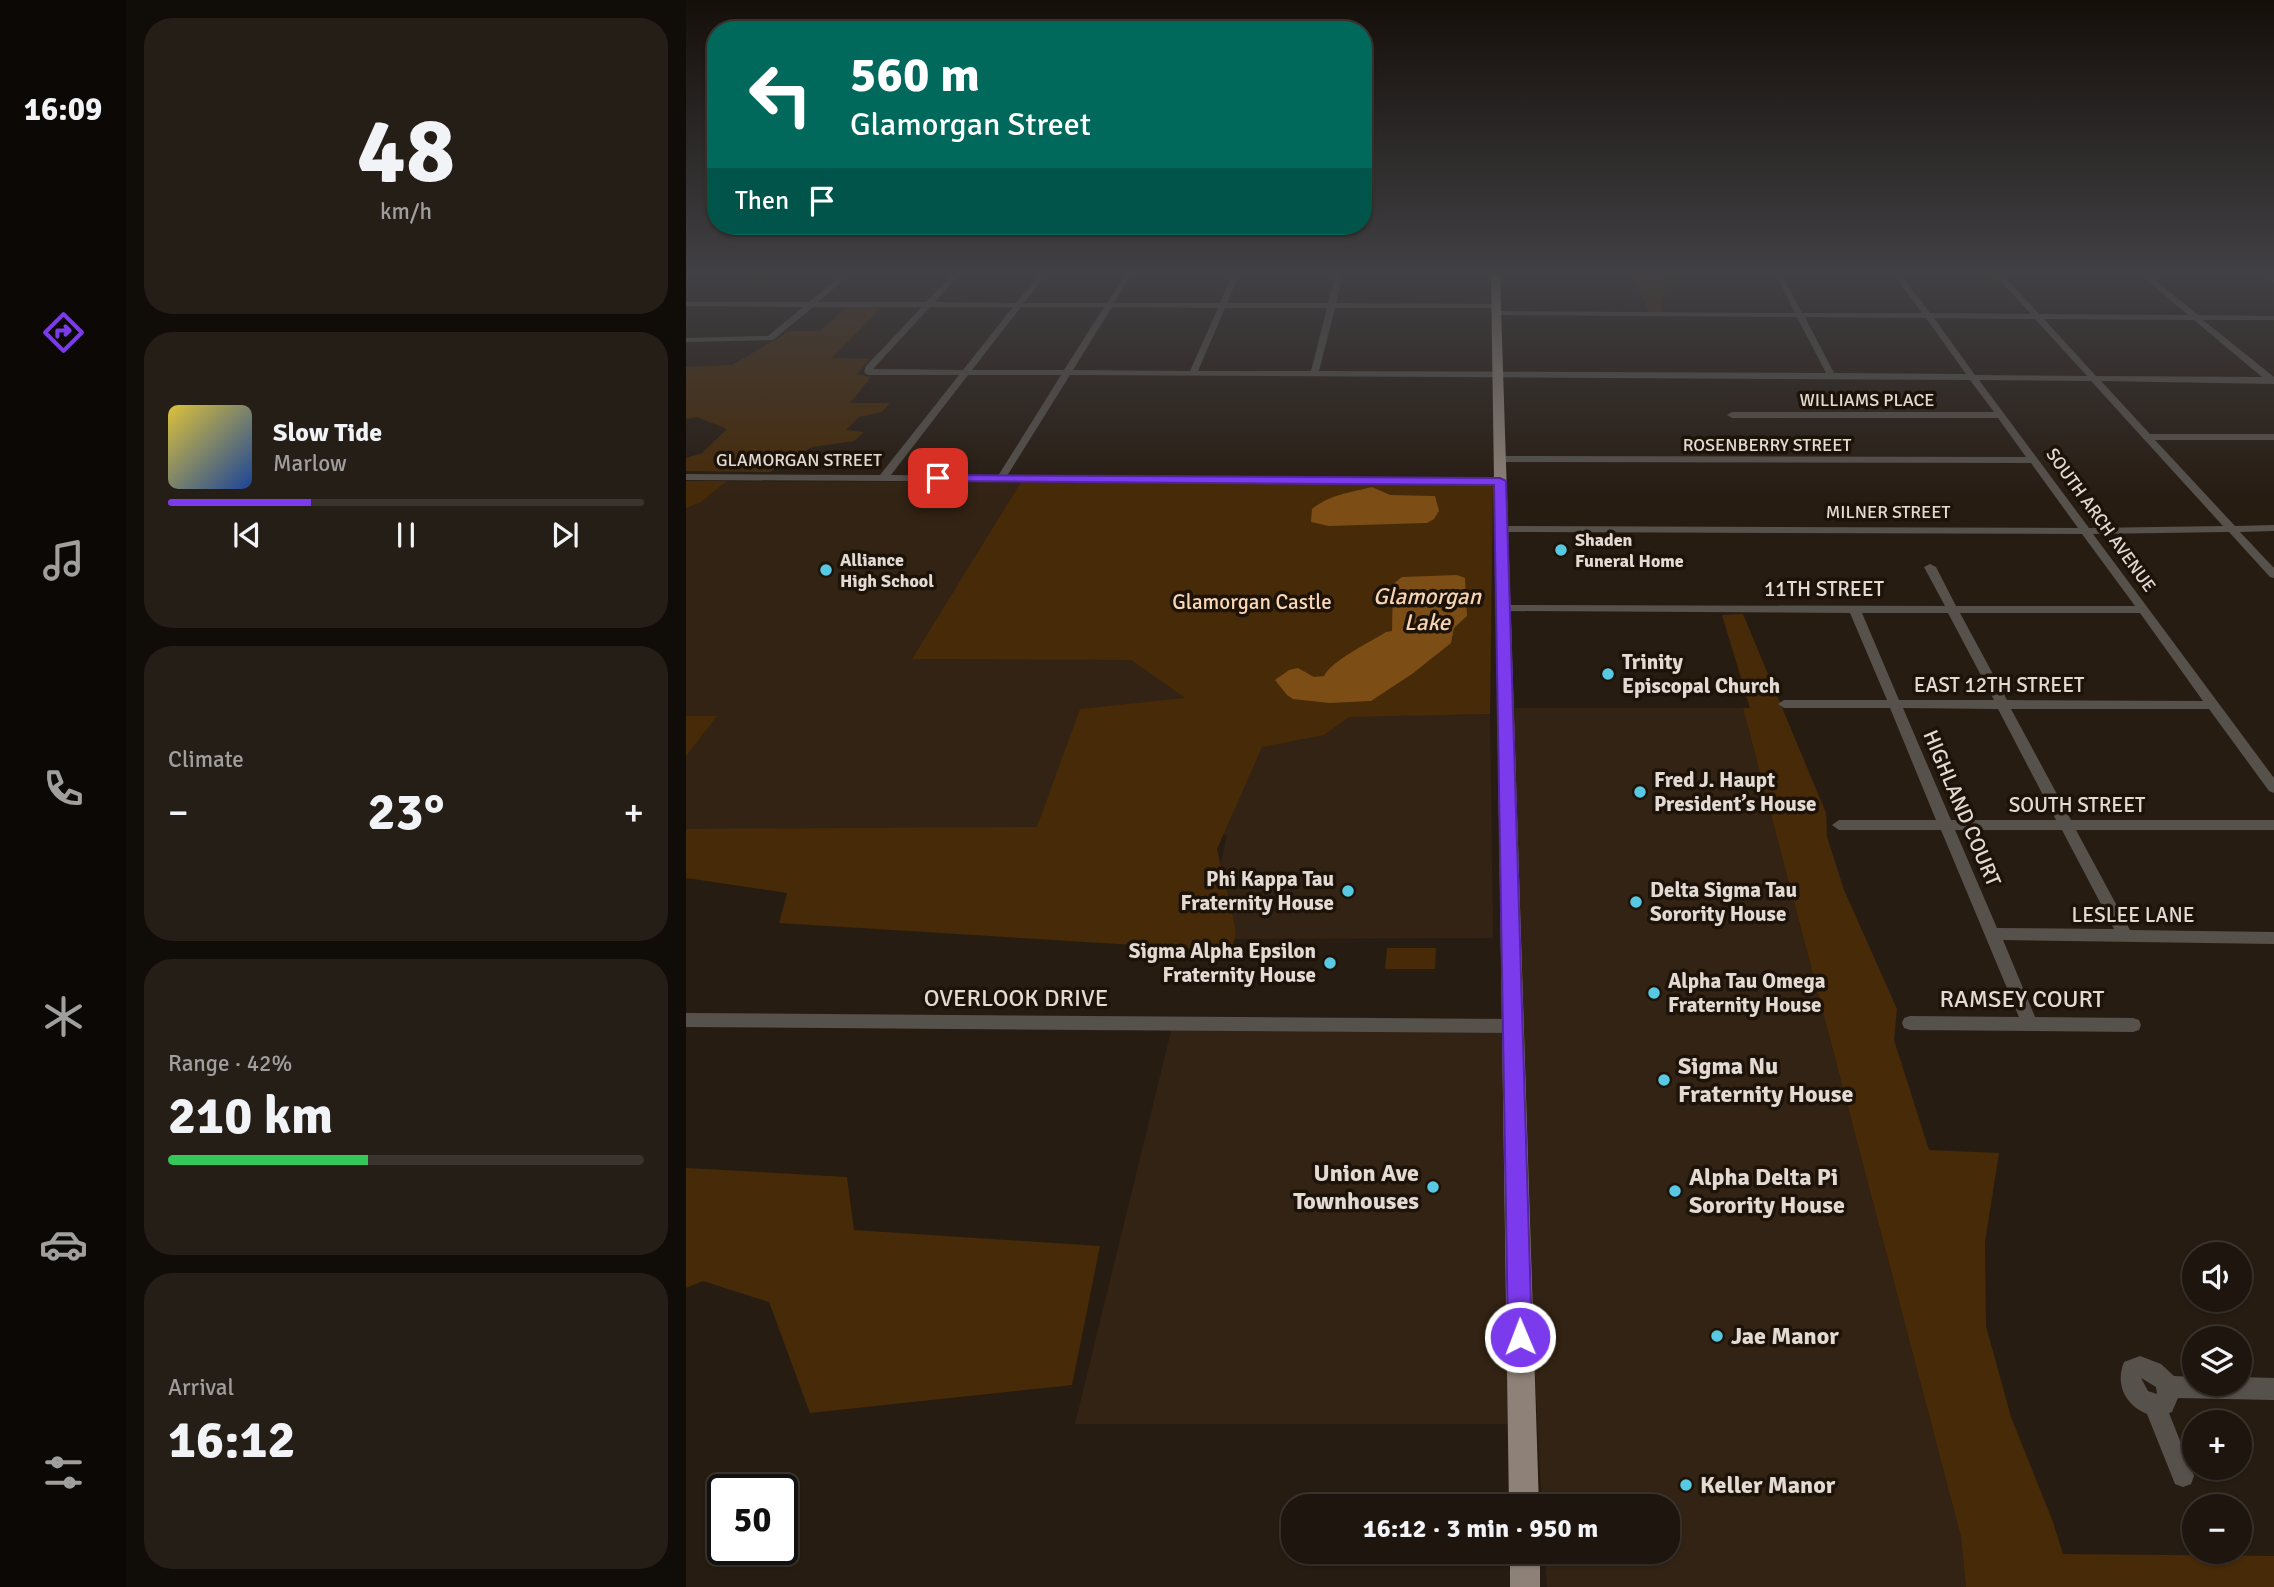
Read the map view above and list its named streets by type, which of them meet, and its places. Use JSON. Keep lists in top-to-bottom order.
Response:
{
  "streets": {
    "street": [
      "WILLIAMS PLACE",
      "ROSENBERRY STREET",
      "GLAMORGAN STREET",
      "MILNER STREET",
      "SOUTH ARCH AVENUE",
      "11TH STREET",
      "EAST 12TH STREET",
      "SOUTH STREET",
      "HIGHLAND COURT",
      "LESLEE LANE",
      "OVERLOOK DRIVE",
      "RAMSEY COURT"
    ]
  },
  "crossings": [
    ["WILLIAMS PLACE", "SOUTH ARCH AVENUE"],
    ["ROSENBERRY STREET", "SOUTH ARCH AVENUE"],
    ["MILNER STREET", "SOUTH ARCH AVENUE"],
    ["SOUTH ARCH AVENUE", "11TH STREET"],
    ["SOUTH ARCH AVENUE", "EAST 12TH STREET"],
    ["11TH STREET", "HIGHLAND COURT"],
    ["EAST 12TH STREET", "HIGHLAND COURT"],
    ["SOUTH STREET", "HIGHLAND COURT"],
    ["HIGHLAND COURT", "LESLEE LANE"],
    ["HIGHLAND COURT", "RAMSEY COURT"]
  ],
  "water": ["Glamorgan Lake"],
  "parks": ["Glamorgan Castle"],
  "places": [
    "Shaden Funeral Home",
    "Alliance High School",
    "Trinity Episcopal Church",
    "Fred J. Haupt President’s House",
    "Phi Kappa Tau Fraternity House",
    "Delta Sigma Tau Sorority House",
    "Sigma Alpha Epsilon Fraternity House",
    "Alpha Tau Omega Fraternity House",
    "Sigma Nu Fraternity House",
    "Union Ave Townhouses",
    "Alpha Delta Pi Sorority House",
    "Jae Manor",
    "Keller Manor"
  ],
  "page": {
    "tabs": "16:09",
    "tile": [
      ["48", "km/h"],
      "Climate",
      ["Range · 42%", "210 km"],
      ["Arrival", "16:12"]
    ],
    "turn": ["560 m", "Glamorgan Street"],
    "then": "Then",
    "song": ["Slow Tide", "Marlow"],
    "heat": ["−", "23°", "+"],
    "map_buttons": ["+", "−"],
    "limit": "50",
    "trip": "16:12 · 3 min · 950 m"
  }
}
